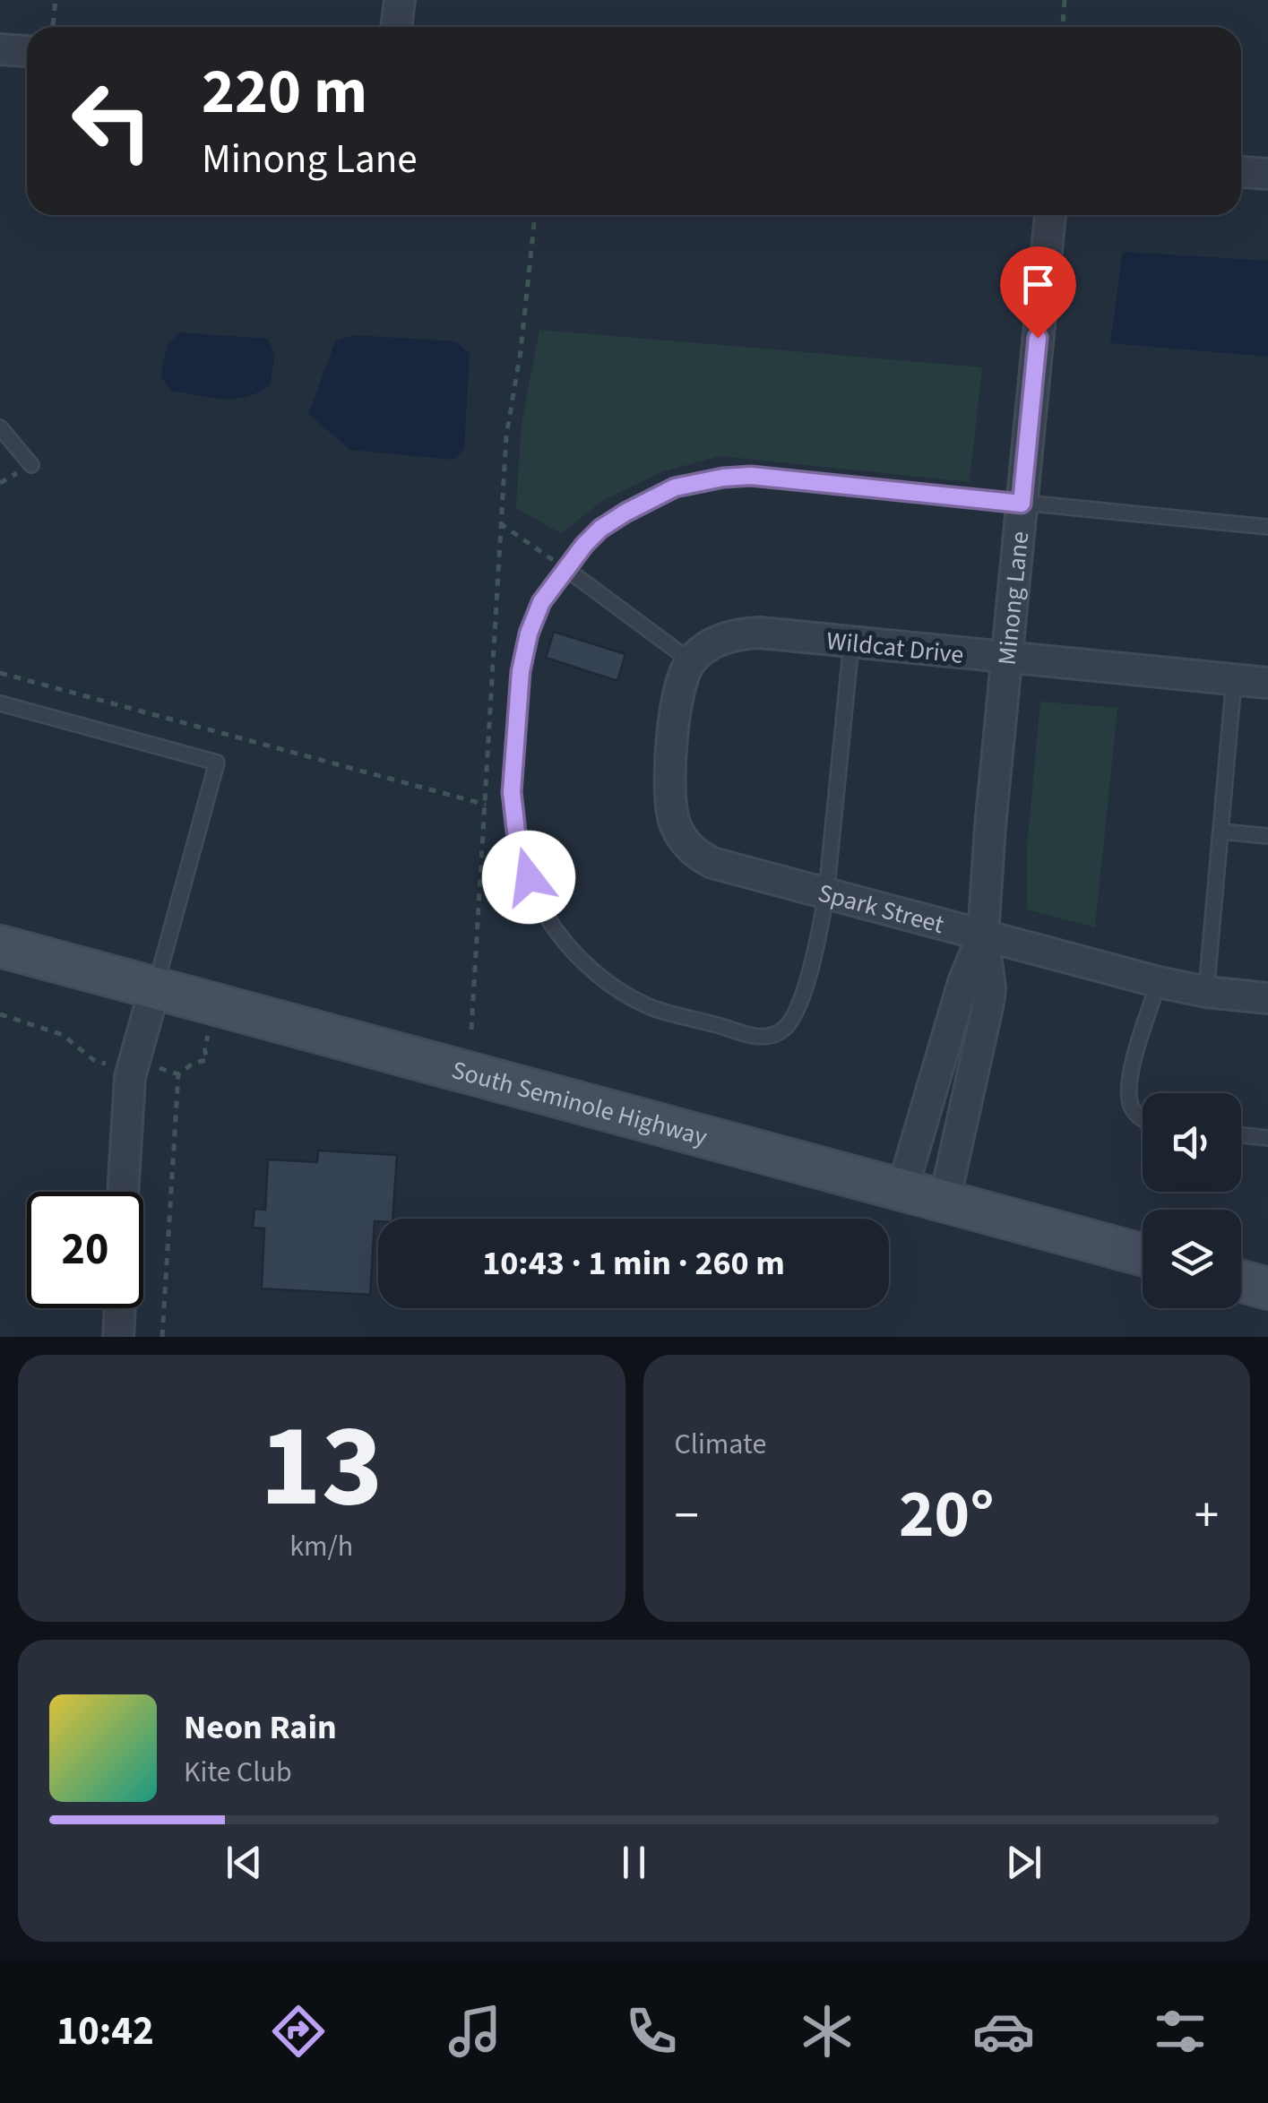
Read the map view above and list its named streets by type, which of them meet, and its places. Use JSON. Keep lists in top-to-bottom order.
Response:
{
  "streets": {
    "street": [
      "Minong Lane",
      "Wildcat Drive",
      "Spark Street",
      "South Seminole Highway"
    ]
  },
  "crossings": [
    ["Minong Lane", "Wildcat Drive"],
    ["Minong Lane", "Spark Street"],
    ["Minong Lane", "South Seminole Highway"],
    ["Wildcat Drive", "Spark Street"]
  ],
  "page": {
    "turn": ["220 m", "Minong Lane"],
    "limit": "20",
    "trip": "10:43 · 1 min · 260 m",
    "tile": [
      ["13", "km/h"],
      "Climate"
    ],
    "heat": ["−", "20°", "+"],
    "song": ["Neon Rain", "Kite Club"],
    "tabs": "10:42"
  }
}
